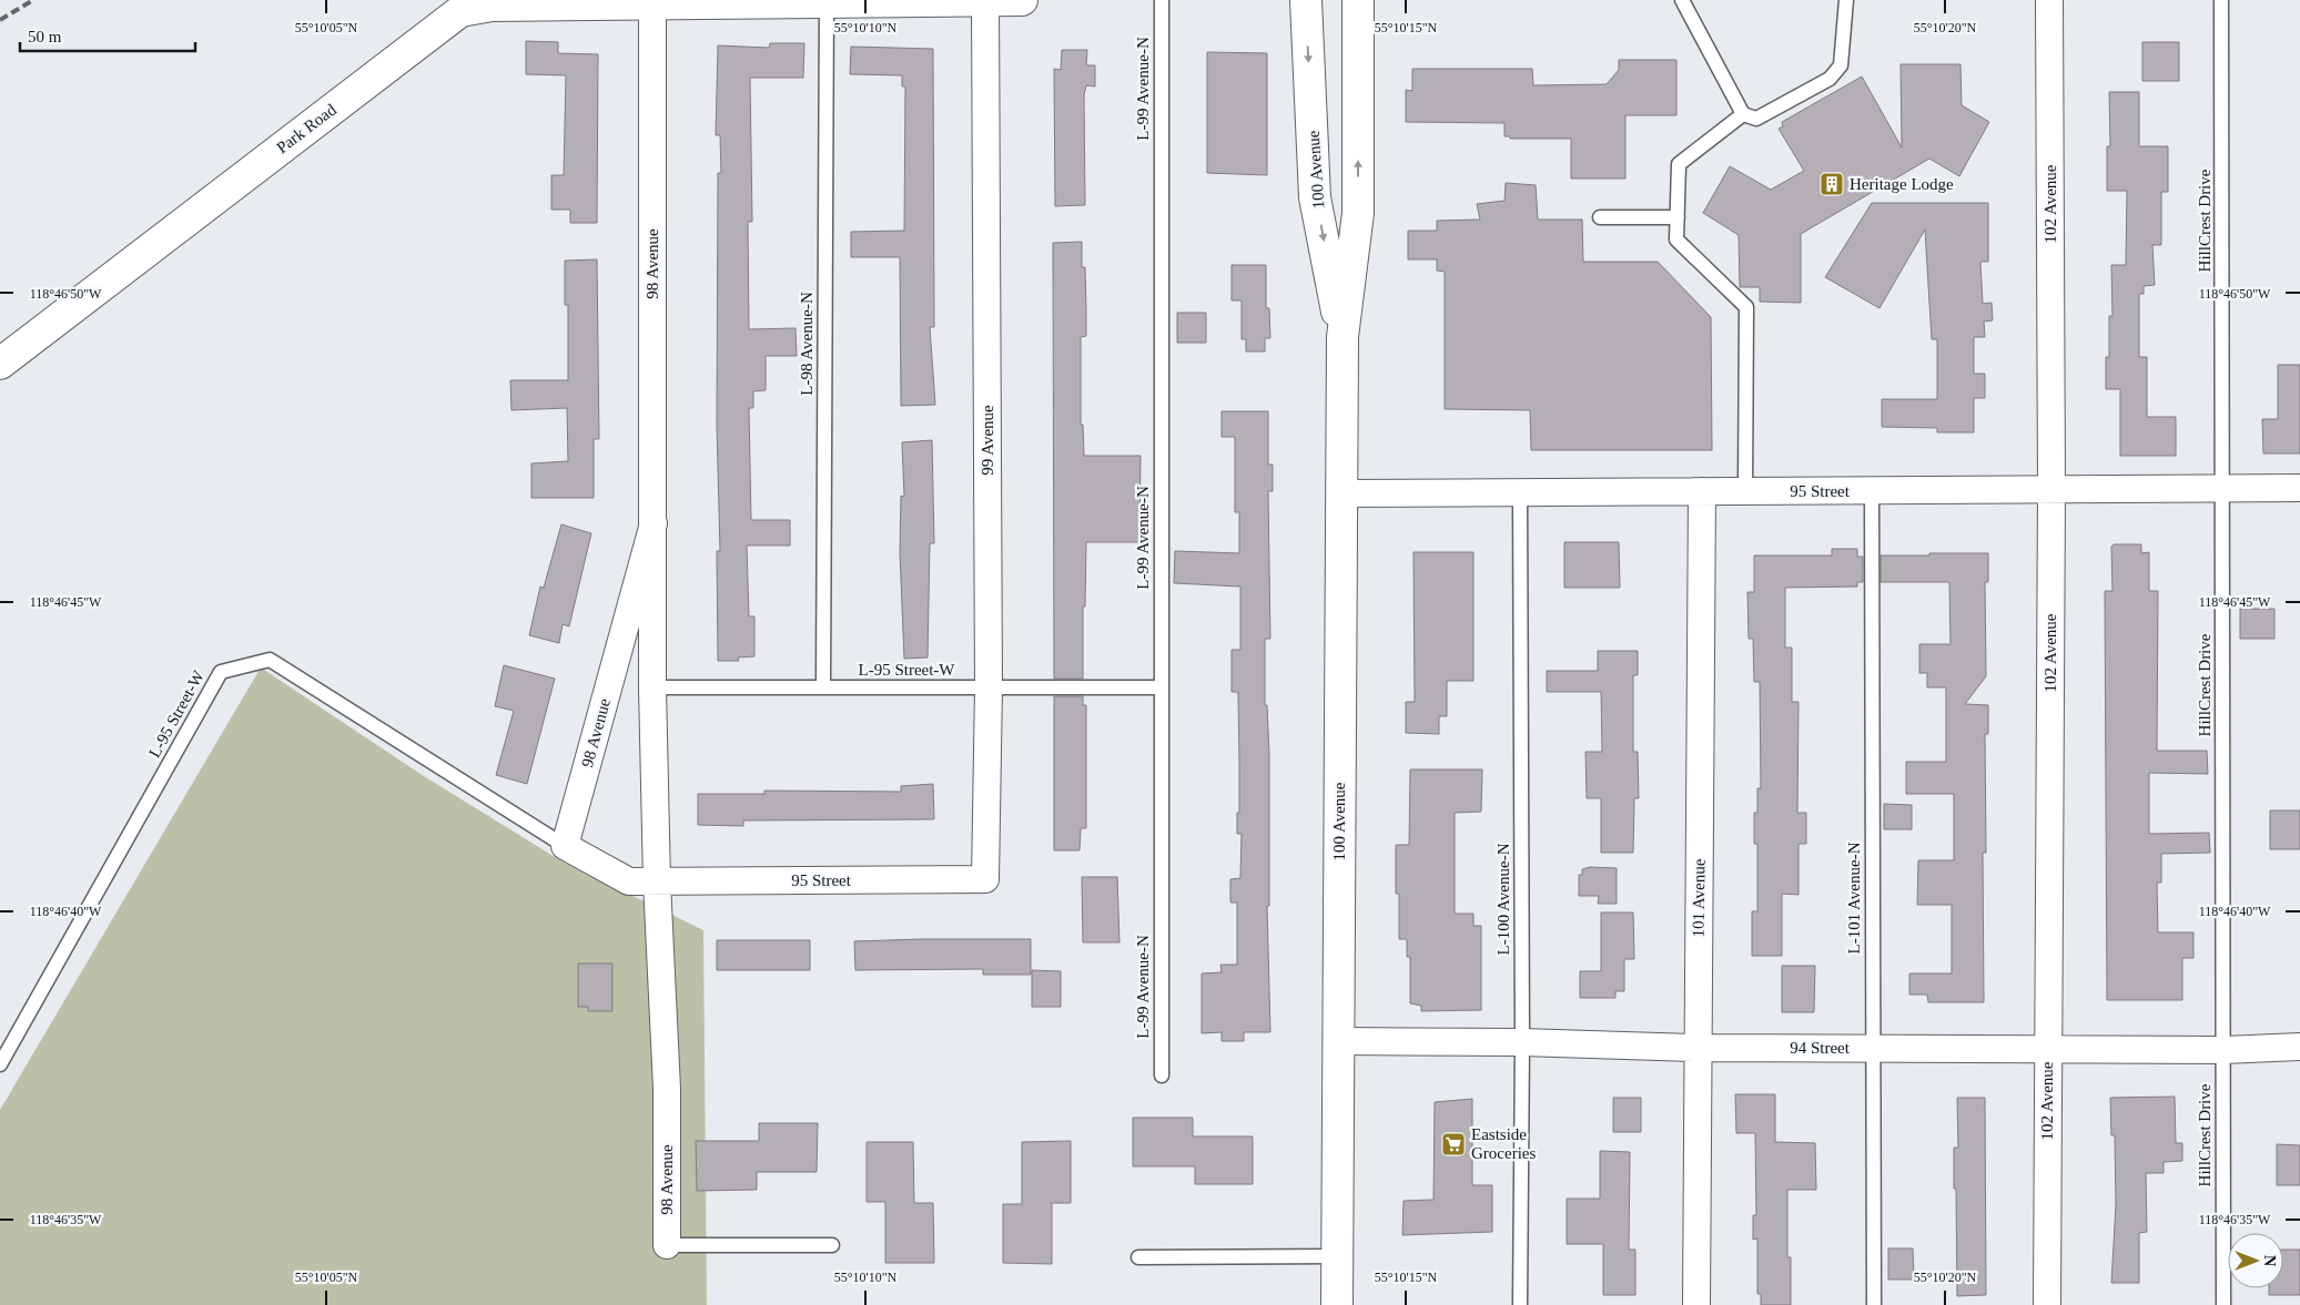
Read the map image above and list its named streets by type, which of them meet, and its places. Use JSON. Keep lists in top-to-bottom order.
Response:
{
  "streets": {
    "main road": ["Park Road", "100 Avenue"],
    "street": [
      "102 Avenue",
      "98 Avenue",
      "99 Avenue",
      "95 Street",
      "101 Avenue",
      "94 Street"
    ],
    "lane": [
      "L-99 Avenue-N",
      "HillCrest Drive",
      "L-98 Avenue-N",
      "L-95 Street-W",
      "L-101 Avenue-N",
      "L-100 Avenue-N"
    ]
  },
  "crossings": [
    ["L-99 Avenue-N", "L-95 Street-W"],
    ["Park Road", "98 Avenue"],
    ["Park Road", "L-98 Avenue-N"],
    ["Park Road", "99 Avenue"],
    ["100 Avenue", "95 Street"],
    ["100 Avenue", "94 Street"],
    ["102 Avenue", "95 Street"],
    ["102 Avenue", "94 Street"],
    ["HillCrest Drive", "95 Street"],
    ["HillCrest Drive", "94 Street"],
    ["98 Avenue", "95 Street"],
    ["98 Avenue", "L-95 Street-W"],
    ["L-98 Avenue-N", "L-95 Street-W"],
    ["99 Avenue", "95 Street"],
    ["99 Avenue", "L-95 Street-W"],
    ["95 Street", "101 Avenue"],
    ["95 Street", "L-101 Avenue-N"],
    ["95 Street", "L-100 Avenue-N"],
    ["101 Avenue", "94 Street"],
    ["L-101 Avenue-N", "94 Street"],
    ["L-100 Avenue-N", "94 Street"]
  ],
  "places": {
    "building": ["Heritage Lodge"],
    "supermarket": ["Eastside Groceries"]
  },
  "scale_bar": "50 m",
  "north": "right",
  "coordinates": [
    "55°10'05\"N",
    "55°10'10\"N",
    "55°10'15\"N",
    "55°10'20\"N",
    "118°46'50\"W",
    "118°46'45\"W",
    "118°46'40\"W",
    "118°46'35\"W"
  ]
}
